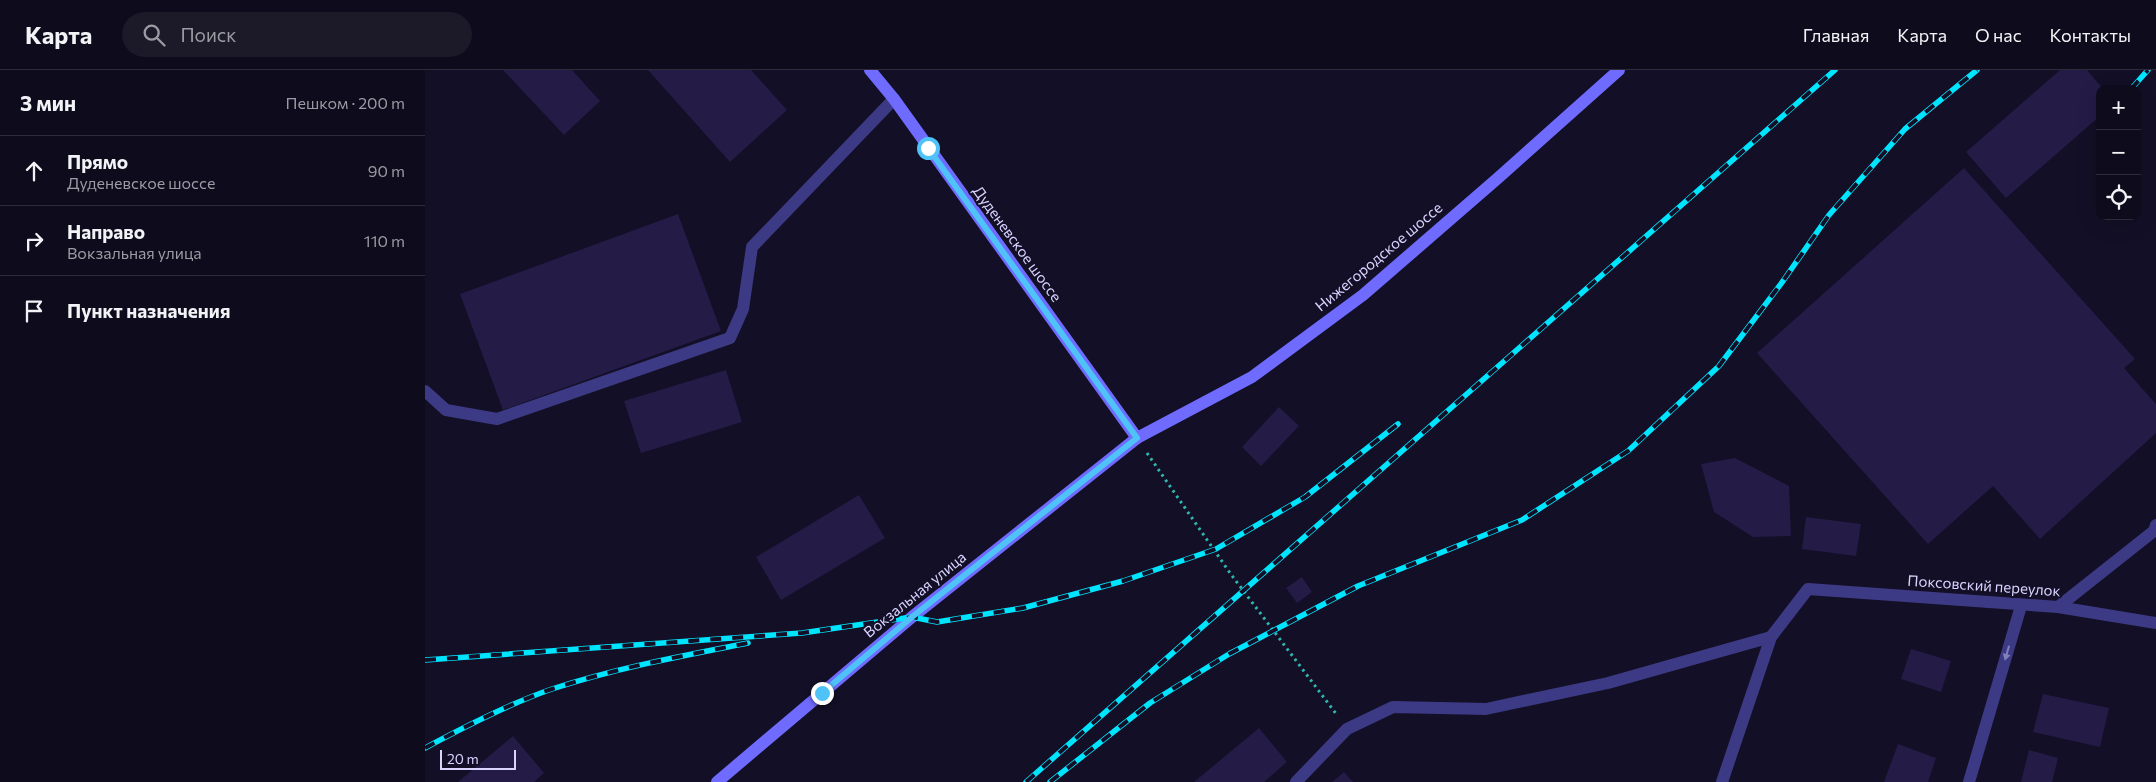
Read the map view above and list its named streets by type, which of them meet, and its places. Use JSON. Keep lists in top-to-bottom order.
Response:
{
  "streets": {
    "street": [
      "Дуденевское шоссе",
      "Нижегородское шоссе",
      "Поксовский переулок",
      "Вокзальная улица"
    ]
  },
  "crossings": [
    ["Дуденевское шоссе", "Нижегородское шоссе"],
    ["Дуденевское шоссе", "Вокзальная улица"],
    ["Нижегородское шоссе", "Вокзальная улица"]
  ],
  "scale_bar": "20 m",
  "page": {
    "header": "Карта",
    "search": "Поиск",
    "nav": [
      "Главная",
      "Карта",
      "О нас",
      "Контакты"
    ],
    "heading": ["3 мин", "Пешком · 200 m"],
    "map_buttons": ["+", "−"],
    "list": [
      ["Прямо", "Дуденевское шоссе", "90 m"],
      ["Направо", "Вокзальная улица", "110 m"],
      "Пункт назначения"
    ],
    "scale": "20 m"
  }
}
